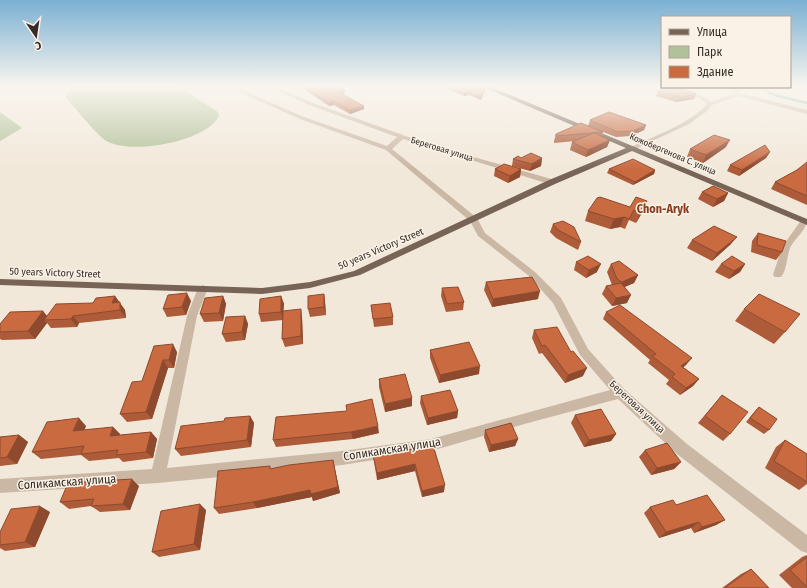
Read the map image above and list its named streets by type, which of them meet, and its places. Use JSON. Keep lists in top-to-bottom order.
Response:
{
  "streets": {
    "main road": ["Кожобергенова С. улица", "50 years Victory Street"],
    "street": ["Береговая улица", "Соликамская улица"]
  },
  "crossings": [
    ["Береговая улица", "50 years Victory Street"],
    ["Береговая улица", "Соликамская улица"],
    ["Кожобергенова С. улица", "50 years Victory Street"]
  ],
  "districts": ["Chon-Aryk"],
  "legend": ["Улица", "Парк", "Здание"],
  "north": "bottom"
}
